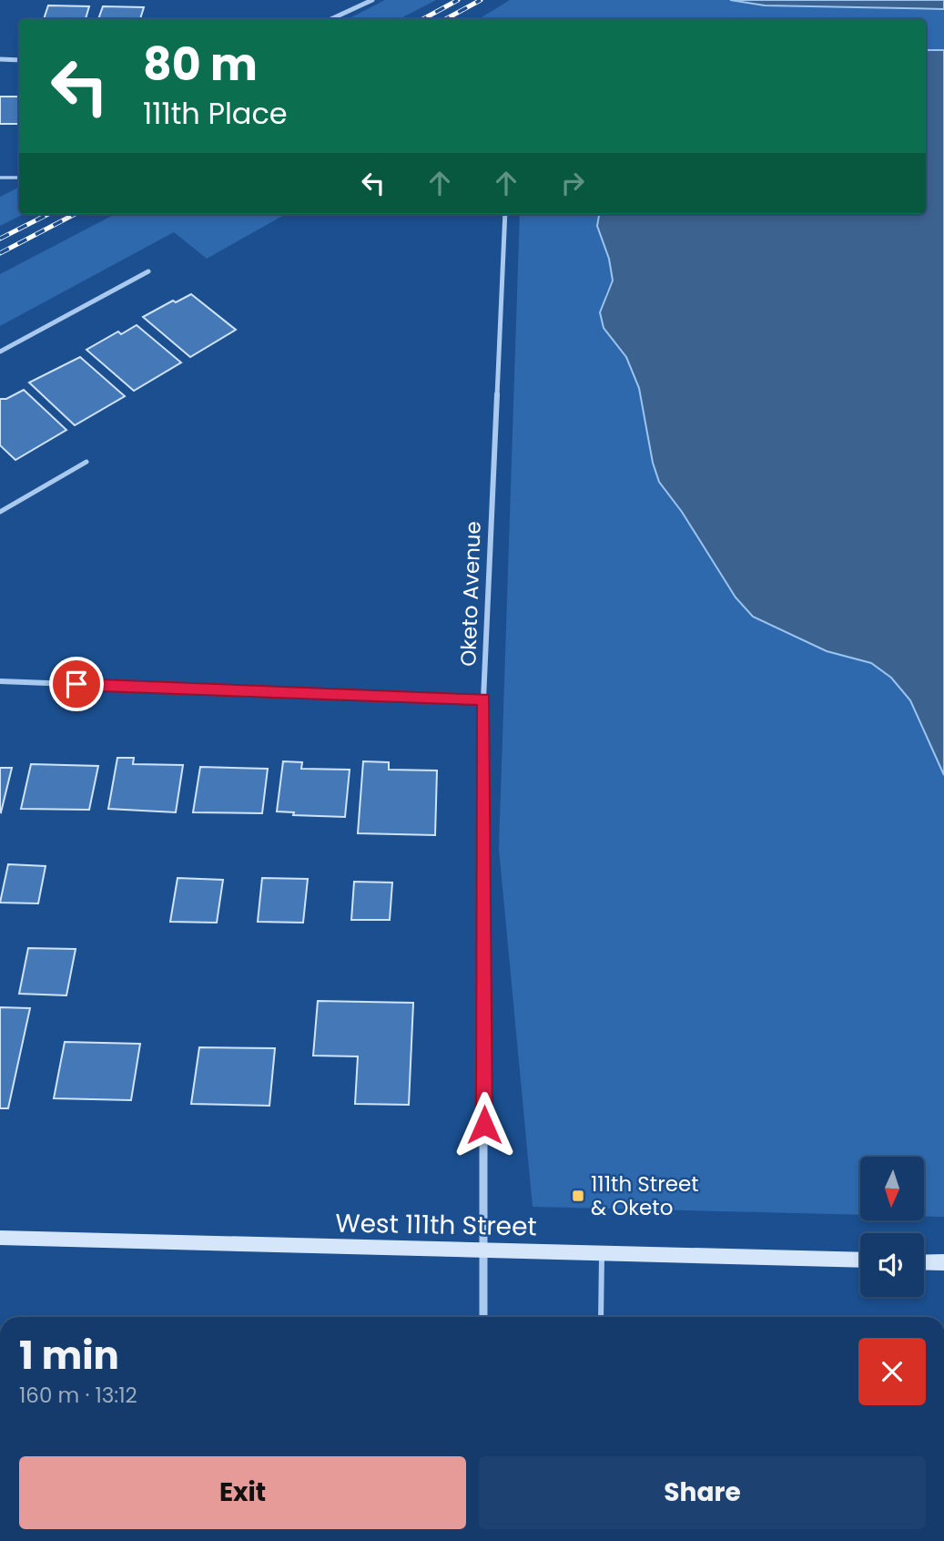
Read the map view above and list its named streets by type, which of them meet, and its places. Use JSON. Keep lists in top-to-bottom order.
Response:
{
  "streets": {
    "main road": ["West 111th Street"],
    "street": ["Oketo Avenue"]
  },
  "crossings": [
    ["Oketo Avenue", "West 111th Street"]
  ],
  "places": {
    "transit": ["111th Street & Oketo"]
  },
  "north": "bottom",
  "page": {
    "turn": ["80 m", "111th Place"],
    "heading": ["1 min", "160 m · 13:12"],
    "buttons": ["Exit", "Share"]
  }
}
